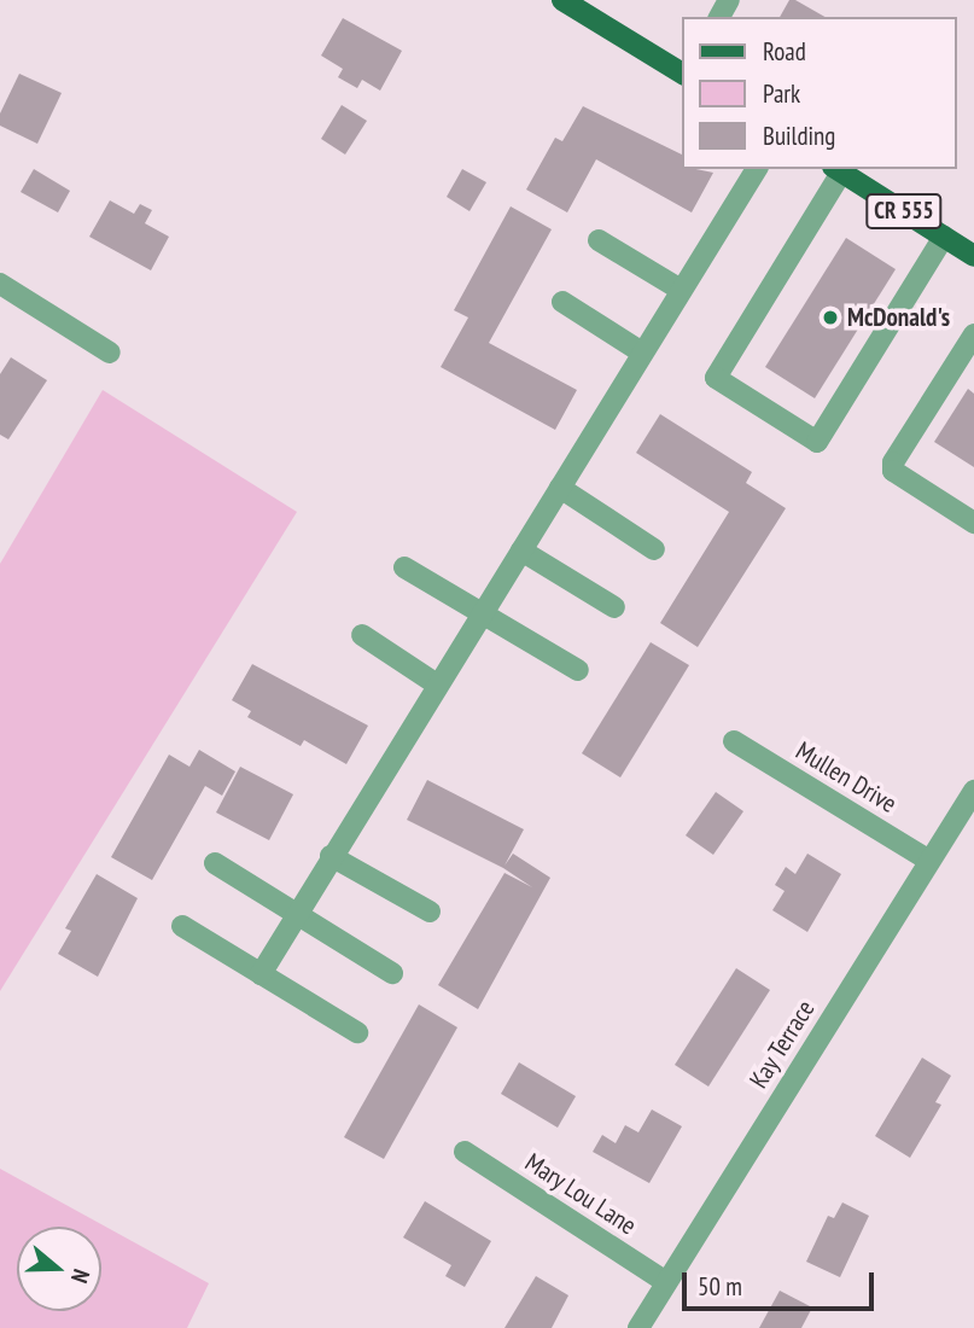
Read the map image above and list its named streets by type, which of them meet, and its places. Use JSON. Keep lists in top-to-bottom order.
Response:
{
  "streets": {
    "main road": ["CR 555"],
    "street": ["Mullen Drive", "Kay Terrace", "Mary Lou Lane"]
  },
  "crossings": [
    ["Mullen Drive", "Kay Terrace"],
    ["Kay Terrace", "Mary Lou Lane"]
  ],
  "places": ["McDonald's"],
  "legend": ["Road", "Park", "Building"],
  "scale_bar": "50 m",
  "north": "right"
}
